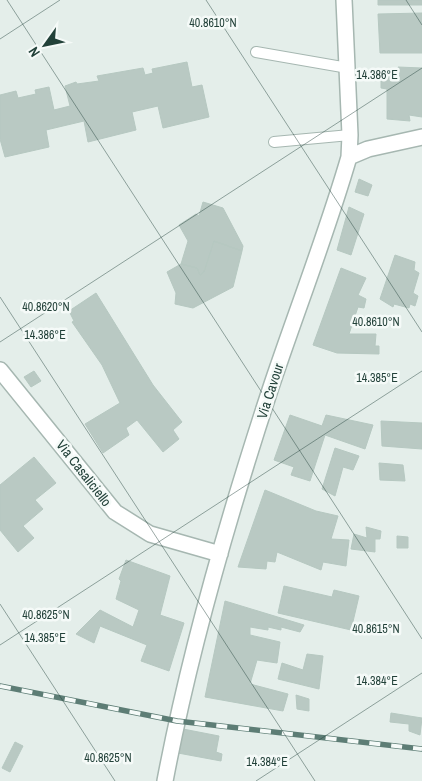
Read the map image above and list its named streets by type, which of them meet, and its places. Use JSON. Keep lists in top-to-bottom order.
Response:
{
  "streets": {
    "street": ["Via Cavour", "Via Casaliciello"]
  },
  "crossings": [
    ["Via Cavour", "Via Casaliciello"]
  ],
  "north": "bottom left",
  "coordinates": [
    "40.8610°N",
    "14.386°E",
    "40.8620°N",
    "14.385°E",
    "40.8625°N",
    "40.8615°N",
    "14.384°E"
  ]
}
